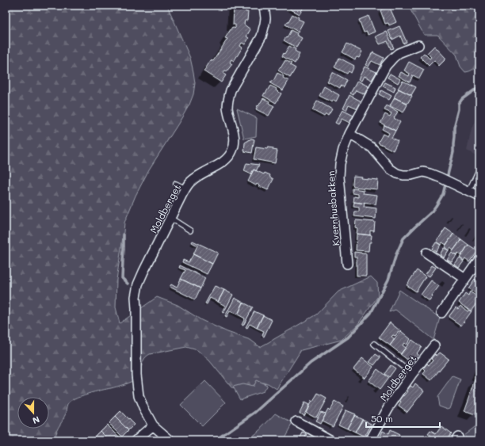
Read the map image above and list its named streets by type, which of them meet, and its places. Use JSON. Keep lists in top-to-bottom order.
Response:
{
  "streets": {
    "street": ["Moldberget", "Kvernhusbakken"]
  },
  "scale_bar": "50 m",
  "north": "bottom"
}
